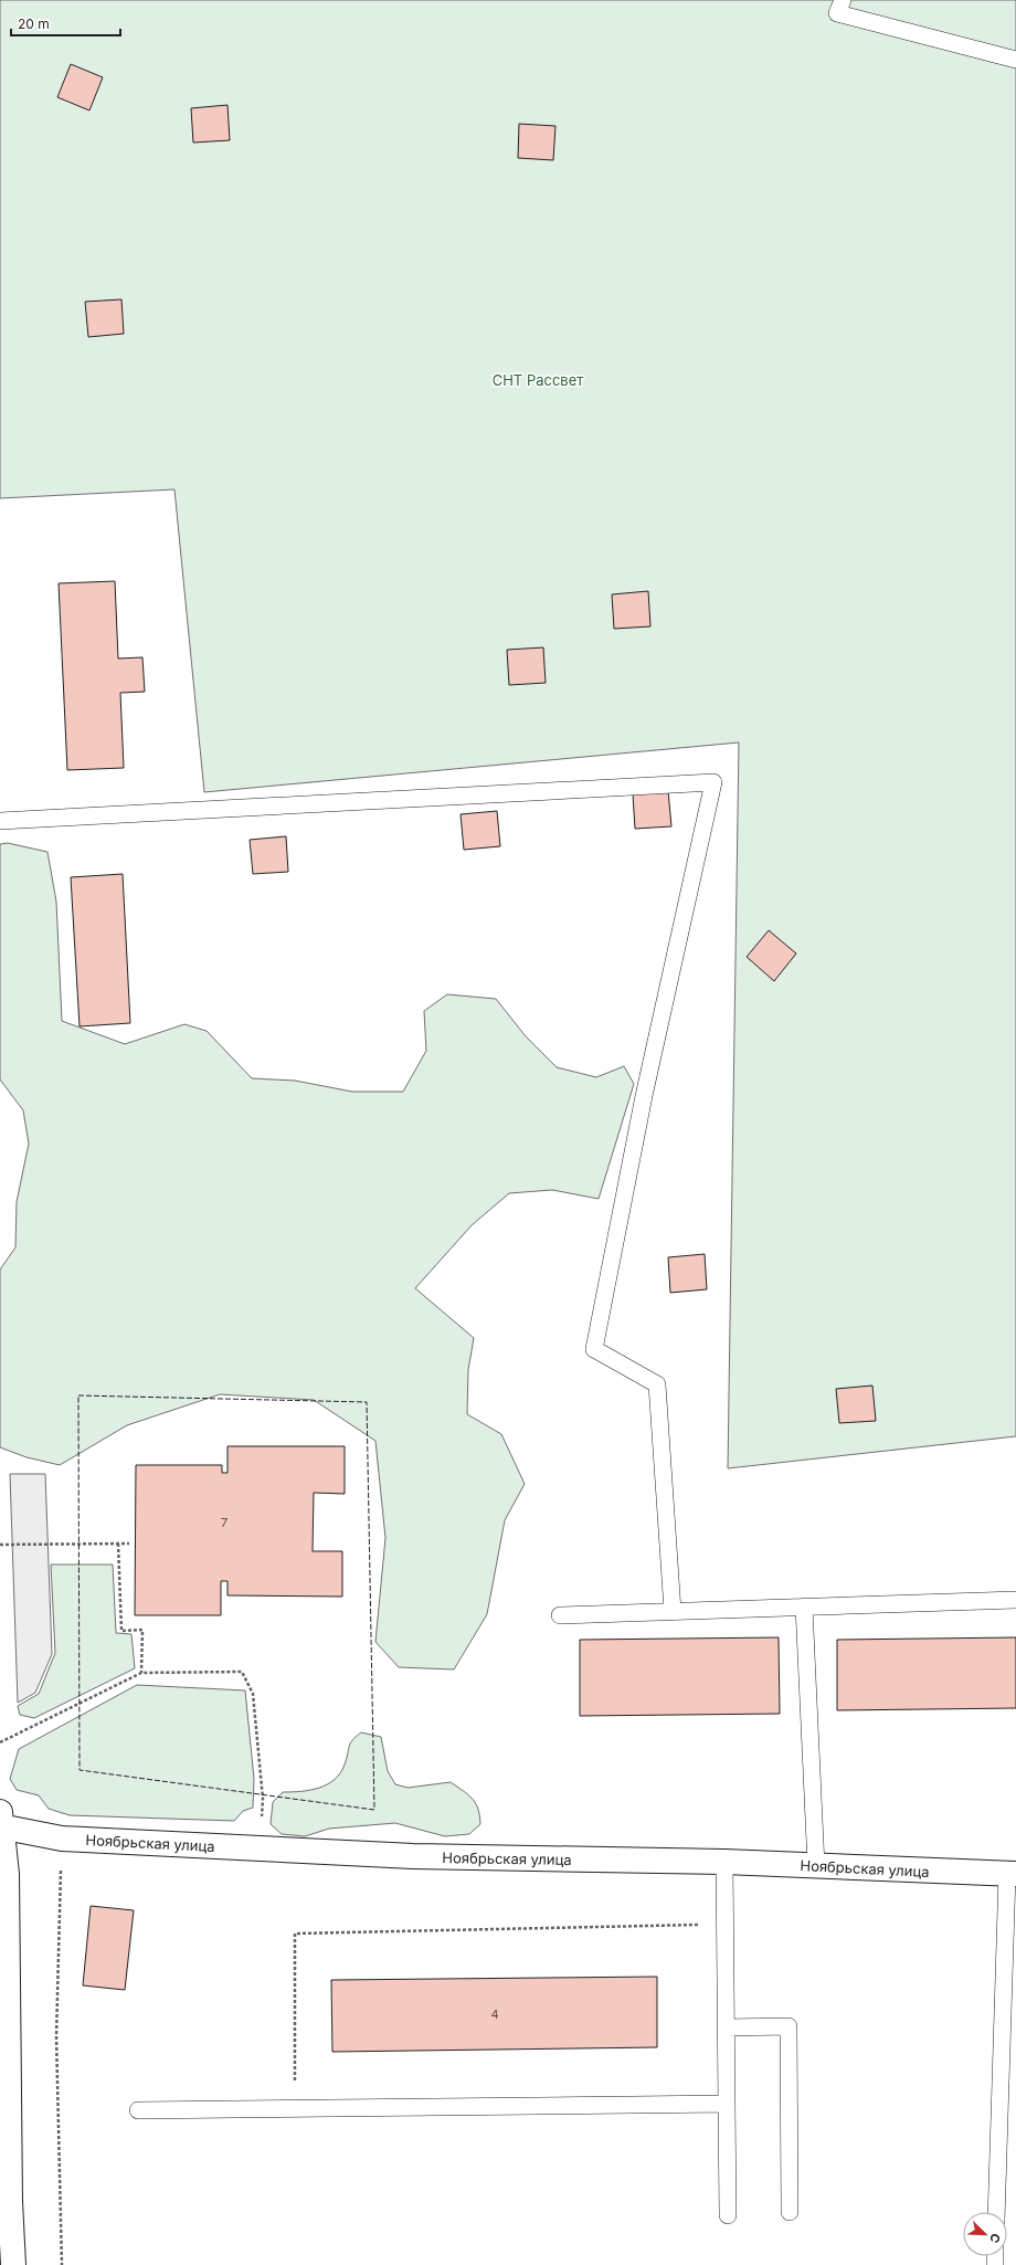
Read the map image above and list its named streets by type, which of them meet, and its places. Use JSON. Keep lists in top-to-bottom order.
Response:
{
  "streets": {
    "street": ["Ноябрьская улица"]
  },
  "parks": ["СНТ Рассвет"],
  "house_numbers": ["7", "4"],
  "scale_bar": "20 m",
  "north": "bottom right"
}
